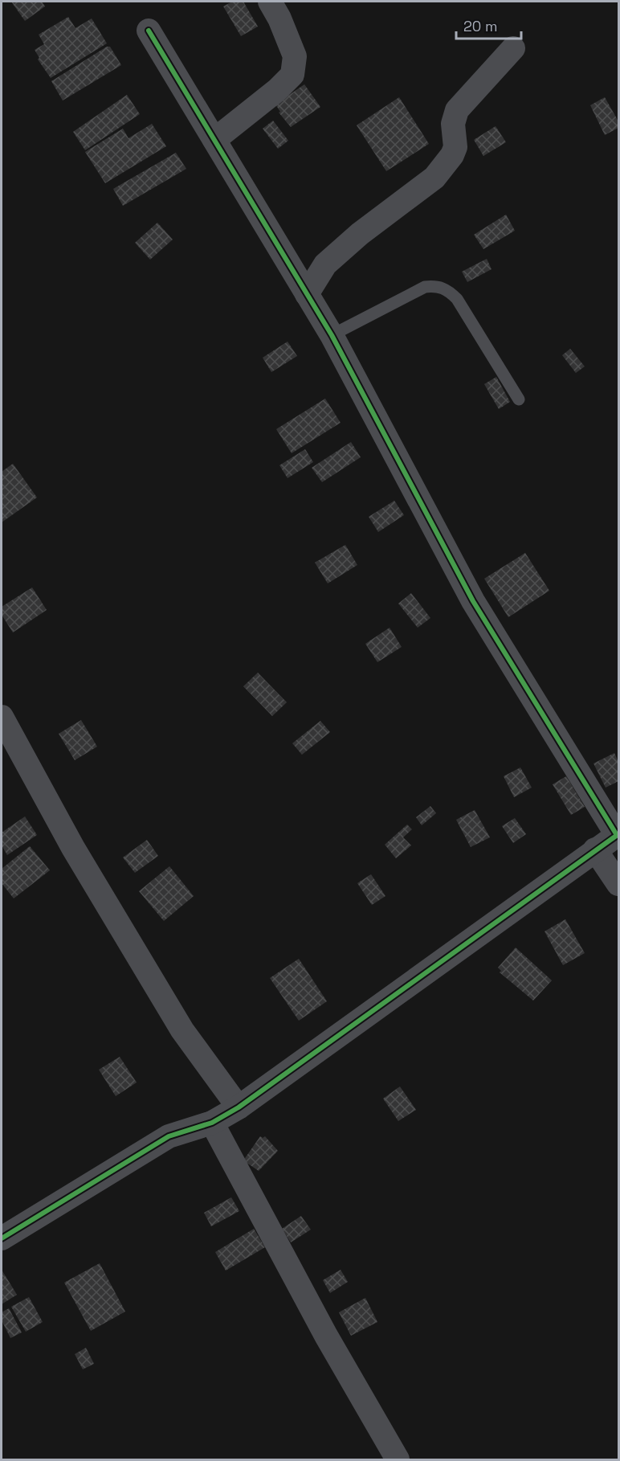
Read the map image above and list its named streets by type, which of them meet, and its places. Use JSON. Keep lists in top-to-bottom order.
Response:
{
  "scale_bar": "20 m"
}
